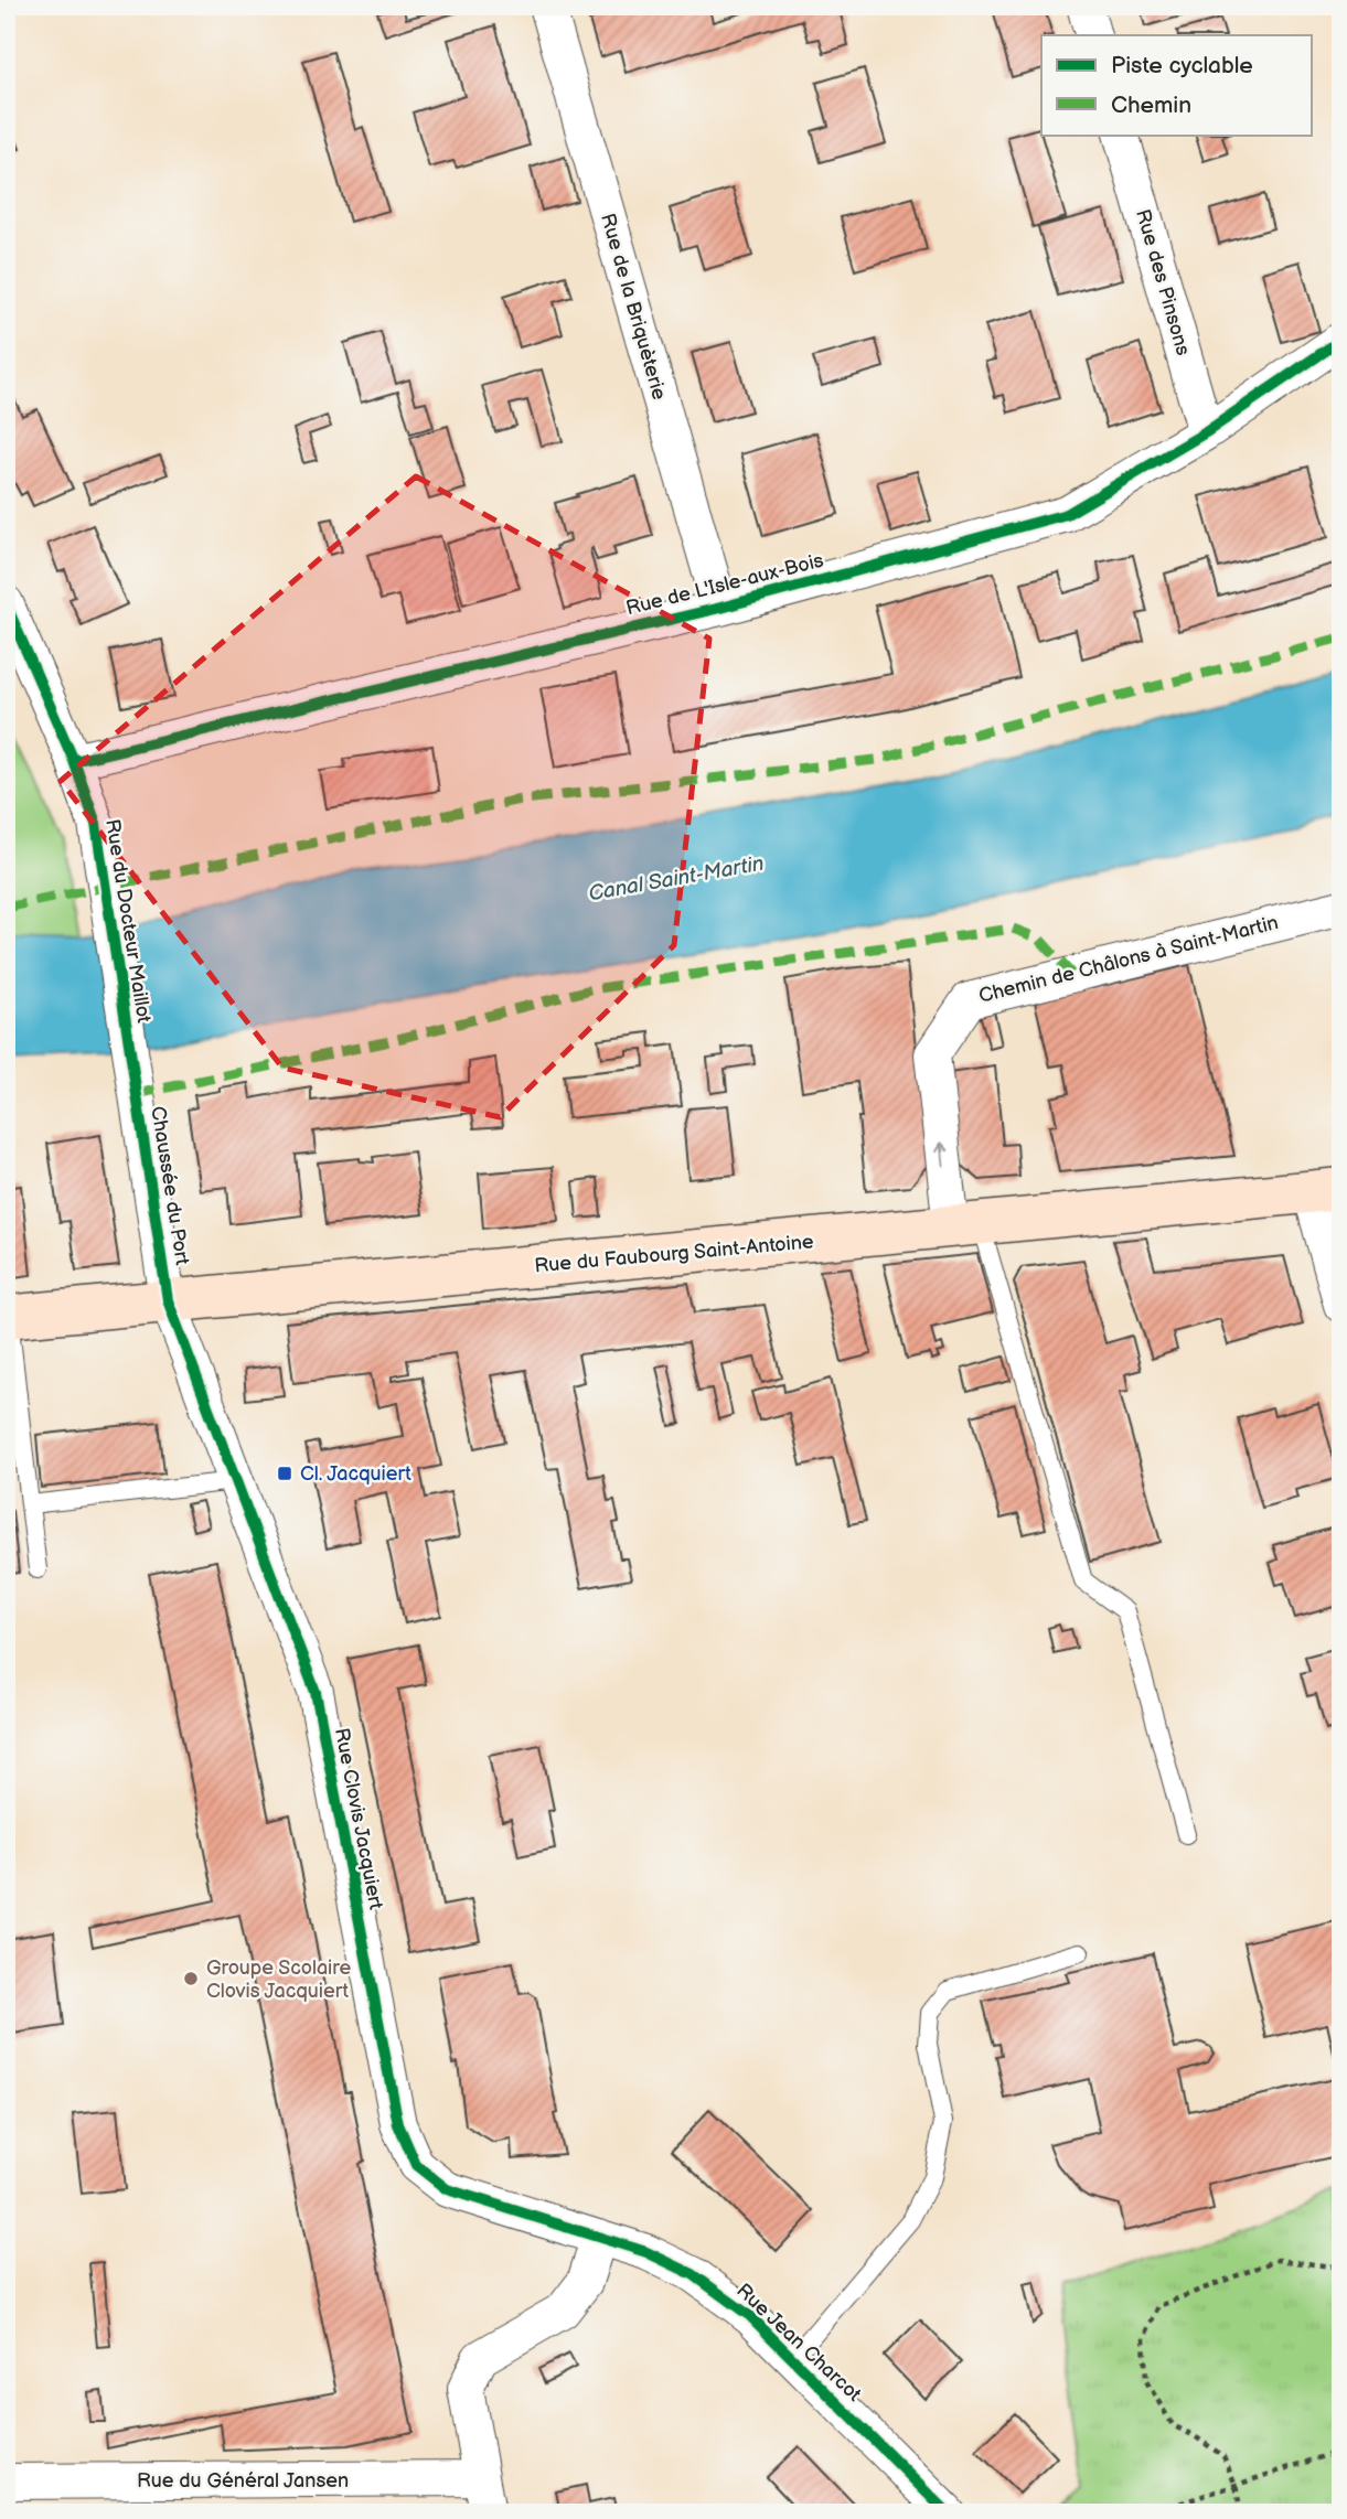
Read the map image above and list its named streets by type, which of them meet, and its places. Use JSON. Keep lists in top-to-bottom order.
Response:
{
  "streets": {
    "street": [
      "Rue des Pinsons",
      "Rue de la Briquèterie",
      "Rue de L'Isle-aux-Bois",
      "Rue du Docteur Maillot",
      "Chemin de Châlons à Saint-Martin",
      "Chaussée du Port",
      "Rue du Faubourg Saint-Antoine",
      "Rue Clovis Jacquiert",
      "Rue Jean Charcot",
      "Rue du Général Jansen"
    ]
  },
  "crossings": [
    ["Rue des Pinsons", "Rue de L'Isle-aux-Bois"],
    ["Rue de la Briquèterie", "Rue de L'Isle-aux-Bois"],
    ["Rue de L'Isle-aux-Bois", "Rue du Docteur Maillot"],
    ["Rue du Docteur Maillot", "Chaussée du Port"],
    ["Chemin de Châlons à Saint-Martin", "Rue du Faubourg Saint-Antoine"],
    ["Chaussée du Port", "Rue du Faubourg Saint-Antoine"],
    ["Chaussée du Port", "Rue Clovis Jacquiert"],
    ["Rue du Faubourg Saint-Antoine", "Rue Clovis Jacquiert"],
    ["Rue Clovis Jacquiert", "Rue Jean Charcot"]
  ],
  "water": ["Canal Saint-Martin"],
  "places": {
    "transit": ["Cl. Jacquiert"],
    "other": ["Groupe Scolaire Clovis Jacquiert"]
  },
  "legend": ["Piste cyclable", "Chemin"]
}
